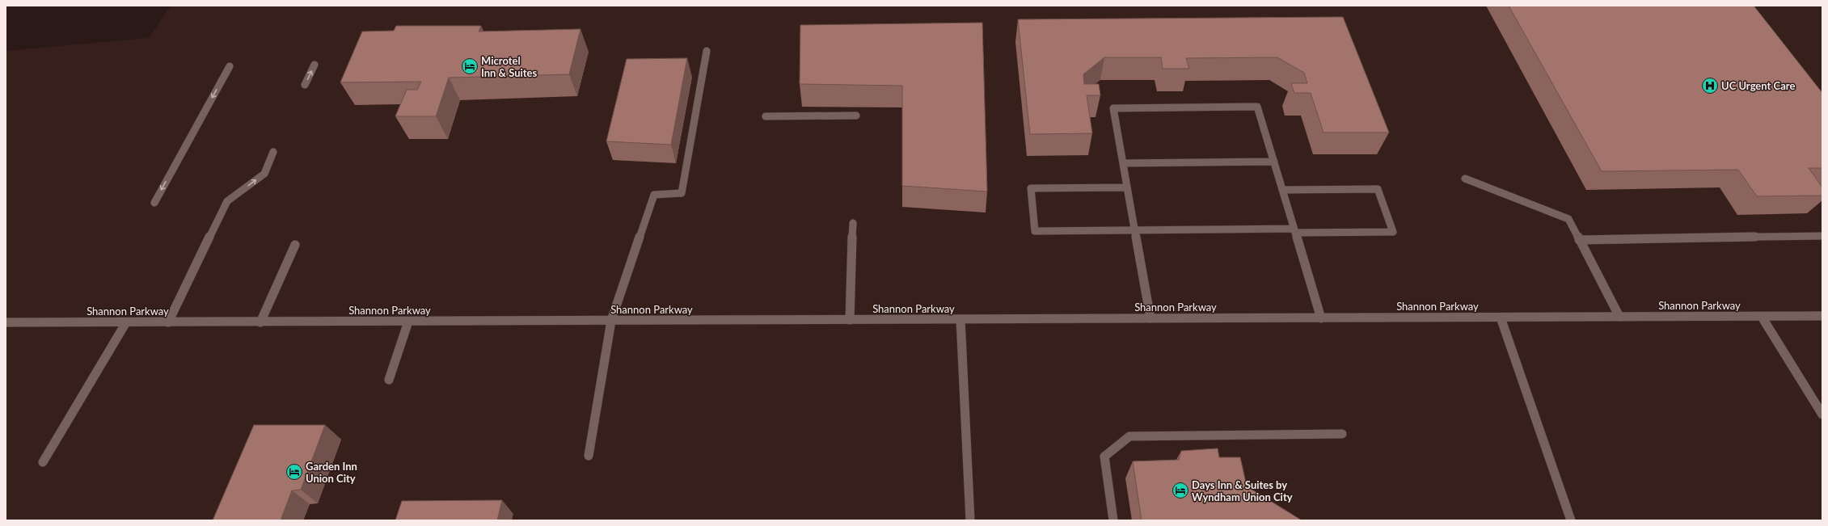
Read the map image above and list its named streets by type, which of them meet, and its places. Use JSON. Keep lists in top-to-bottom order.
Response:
{
  "streets": {
    "street": ["Shannon Parkway"]
  },
  "places": {
    "hotel": ["Microtel Inn & Suites", "Garden Inn Union City", "Days Inn & Suites by Wyndham Union City"],
    "hospital": ["UC Urgent Care"]
  }
}
